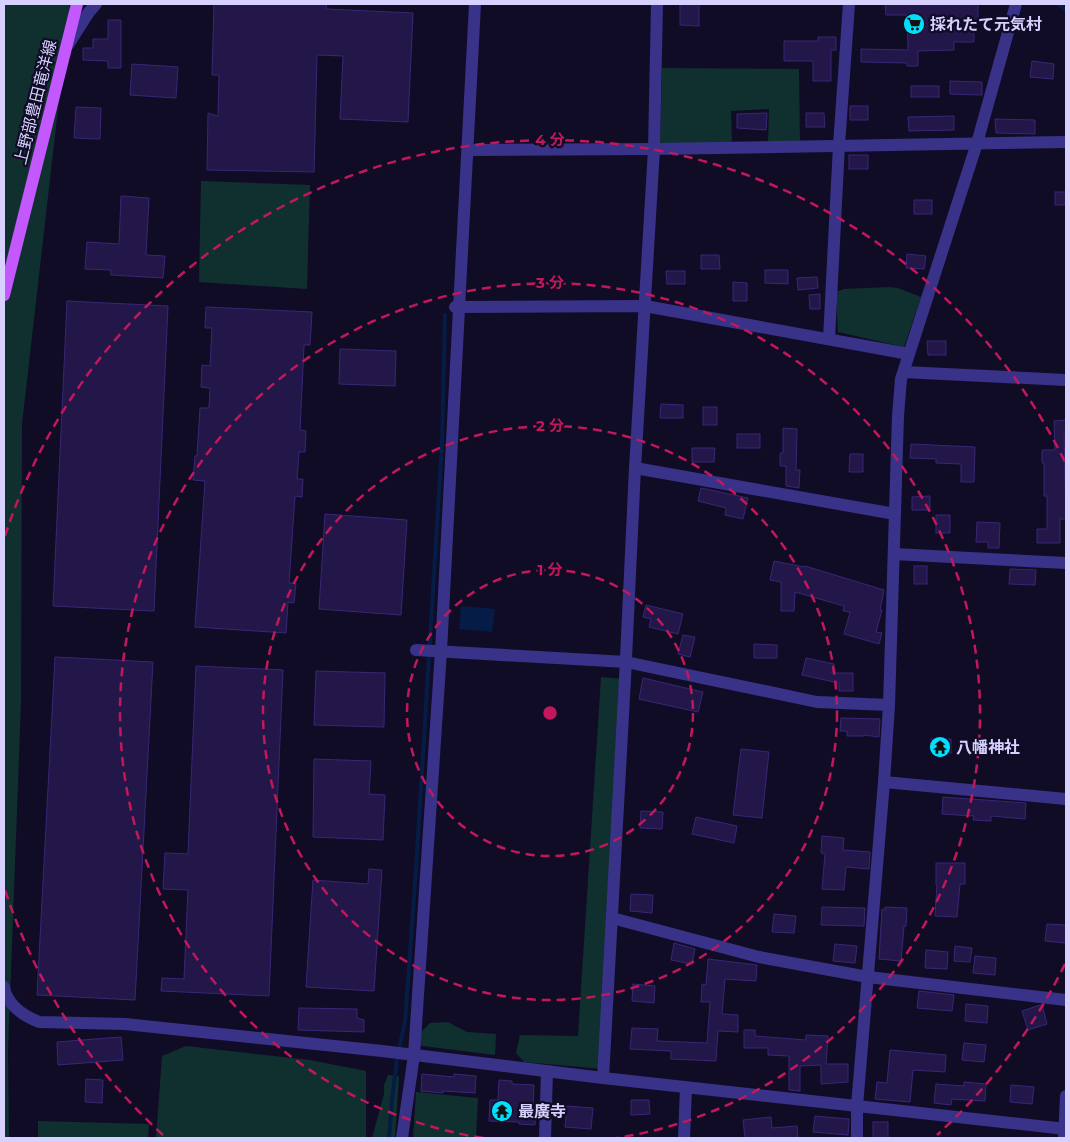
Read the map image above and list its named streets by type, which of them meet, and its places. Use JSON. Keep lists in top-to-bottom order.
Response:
{
  "streets": {
    "main road": ["上野部豊田竜洋線"]
  },
  "places": {
    "supermarket": ["採れたて元気村"],
    "temple": ["八幡神社", "最廣寺"]
  },
  "rings": [
    "4 分",
    "3 分",
    "2 分",
    "1 分"
  ]
}
